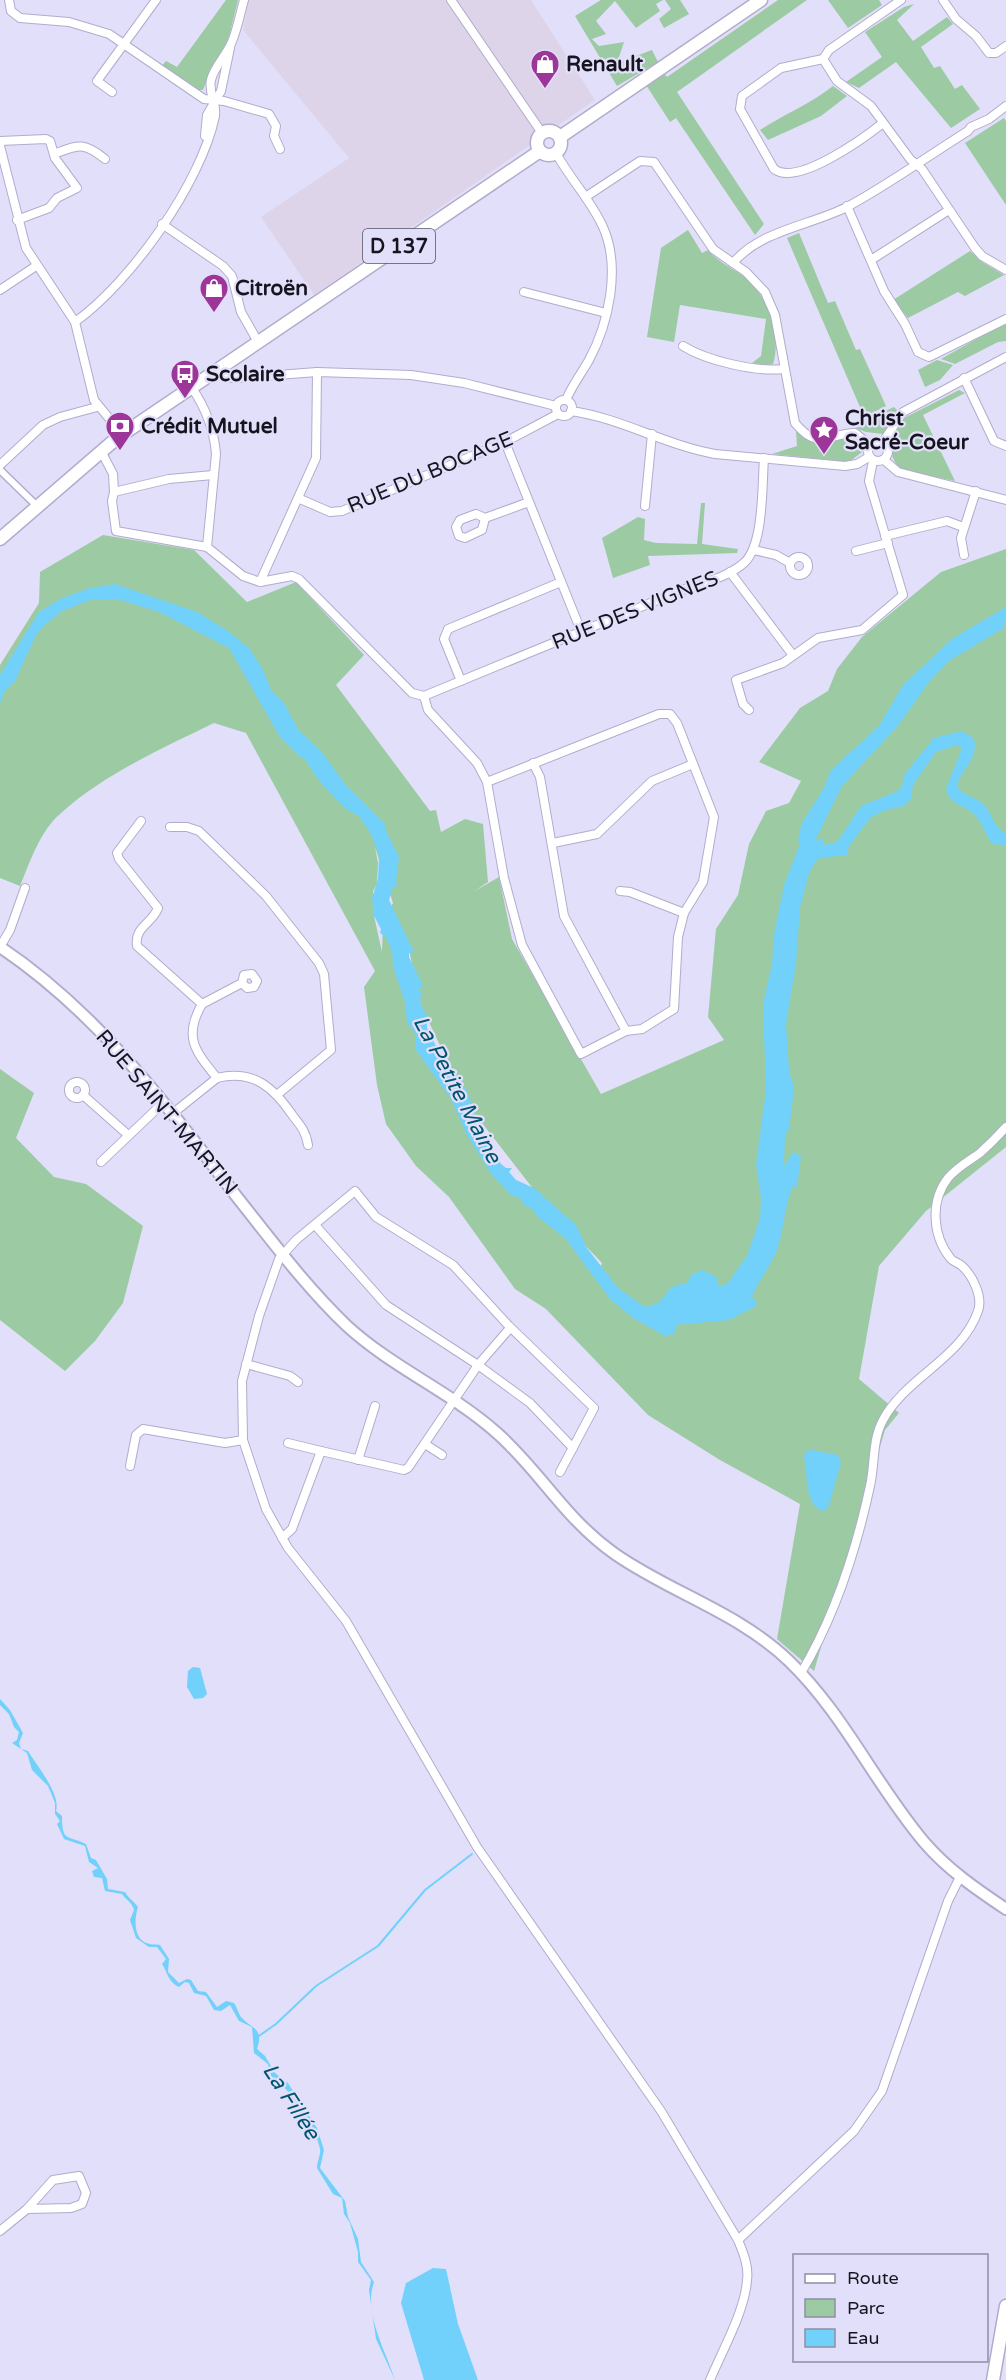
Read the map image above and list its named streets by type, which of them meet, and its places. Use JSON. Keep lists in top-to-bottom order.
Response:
{
  "streets": {
    "main road": ["D 137", "RUE SAINT-MARTIN"],
    "street": ["RUE DU BOCAGE", "RUE DES VIGNES"]
  },
  "water": ["La Petite Maine", "La Fillée"],
  "places": {
    "shop": ["Renault", "Citroën"],
    "bus stop": ["Scolaire"],
    "bank": ["Crédit Mutuel"],
    "place": ["Christ Sacré-Coeur"]
  },
  "legend": ["Route", "Parc", "Eau"]
}
